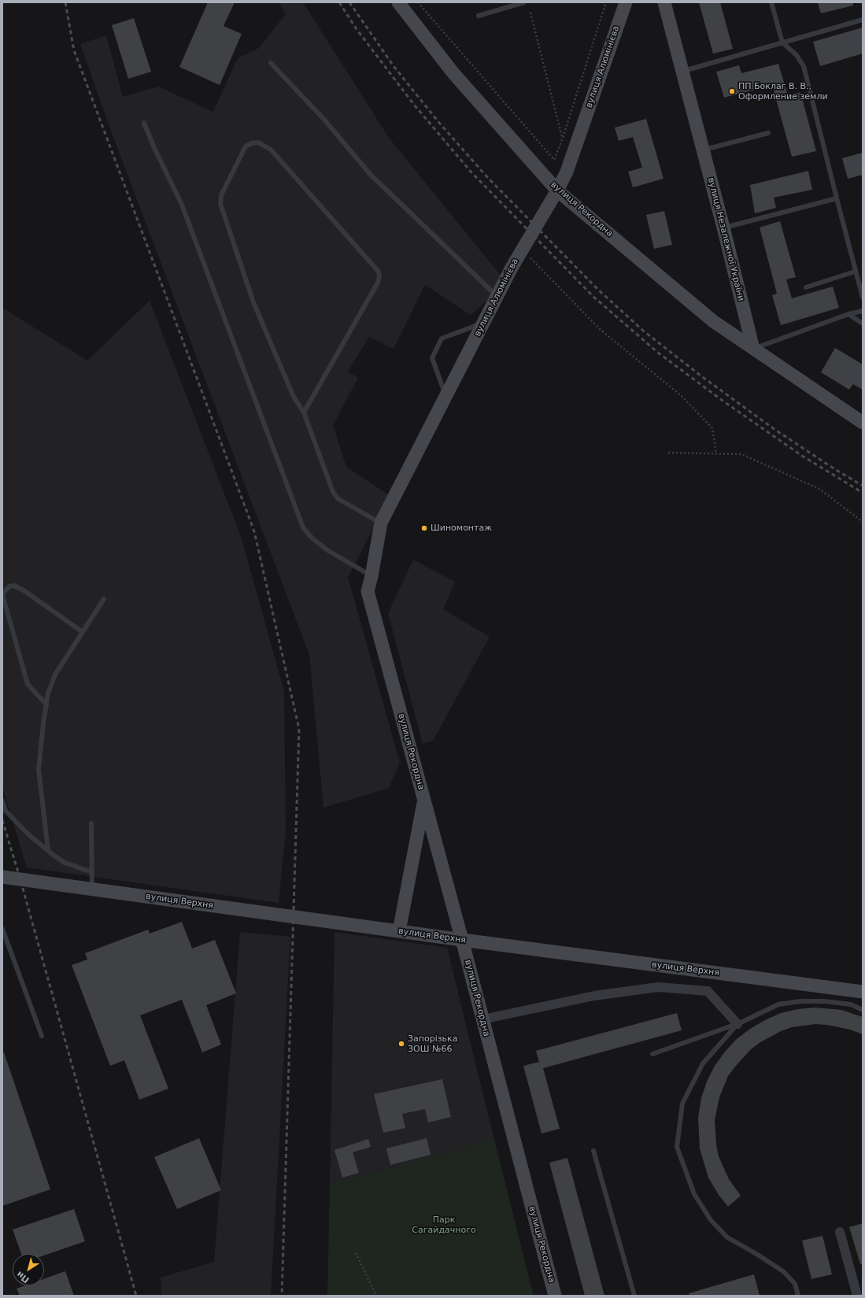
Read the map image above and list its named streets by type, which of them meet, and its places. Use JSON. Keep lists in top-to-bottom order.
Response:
{
  "streets": {
    "street": [
      "вулиця Алюмінієва",
      "вулиця Рекордна",
      "вулиця Незалежної України",
      "вулиця Верхня"
    ]
  },
  "crossings": [
    ["вулиця Алюмінієва", "вулиця Рекордна"],
    ["вулиця Рекордна", "вулиця Незалежної України"],
    ["вулиця Рекордна", "вулиця Верхня"]
  ],
  "parks": ["Парк Сагайдачного"],
  "places": ["ПП Боклаг В. В., Оформление земли", "Шиномонтаж", "Запорізька ЗОШ №66"],
  "north": "bottom left"
}
